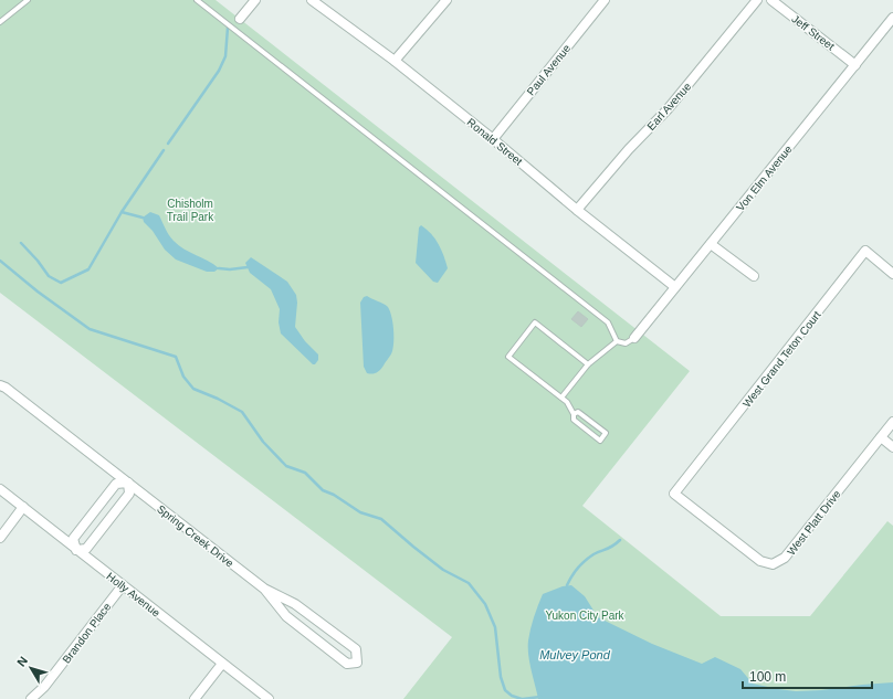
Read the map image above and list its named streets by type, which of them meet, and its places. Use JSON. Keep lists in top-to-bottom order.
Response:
{
  "streets": {
    "street": [
      "Jeff Street",
      "Paul Avenue",
      "Earl Avenue",
      "Ronald Street",
      "Von Elm Avenue",
      "West Grand Teton Court",
      "West Platt Drive",
      "Spring Creek Drive",
      "Holly Avenue",
      "Brandon Place"
    ]
  },
  "crossings": [
    ["Jeff Street", "Von Elm Avenue"],
    ["Paul Avenue", "Ronald Street"],
    ["Earl Avenue", "Ronald Street"],
    ["Ronald Street", "Von Elm Avenue"],
    ["West Grand Teton Court", "West Platt Drive"],
    ["Holly Avenue", "Brandon Place"]
  ],
  "water": ["Mulvey Pond"],
  "parks": ["Chisholm Trail Park", "Yukon City Park"],
  "scale_bar": "100 m",
  "north": "top left"
}
